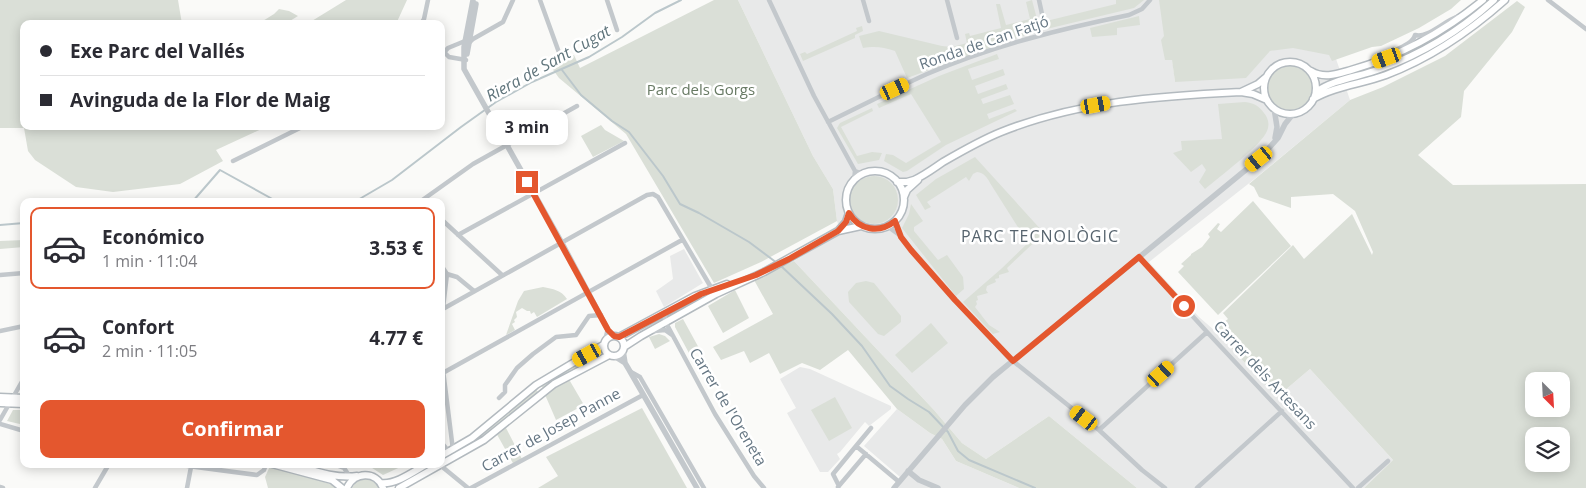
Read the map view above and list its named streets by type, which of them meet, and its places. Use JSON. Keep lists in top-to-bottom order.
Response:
{
  "streets": {
    "street": [
      "Ronda de Can Fatjó",
      "Carrer dels Artesans",
      "Carrer de l'Oreneta",
      "Carrer de Josep Panne"
    ]
  },
  "districts": ["PARC TECNOLÒGIC"],
  "water": ["Riera de Sant Cugat"],
  "parks": ["Parc dels Gorgs"],
  "north": "bottom right",
  "page": {
    "banner": ["Exe Parc del Vallés", "Avinguda de la Flor de Maig"],
    "bubble": "3 min",
    "list": [
      {
        "name": "Económico",
        "note": "1 min · 11:04",
        "value": "3.53 €"
      },
      {
        "name": "Confort",
        "note": "2 min · 11:05",
        "value": "4.77 €"
      }
    ],
    "buttons": "Confirmar"
  }
}
